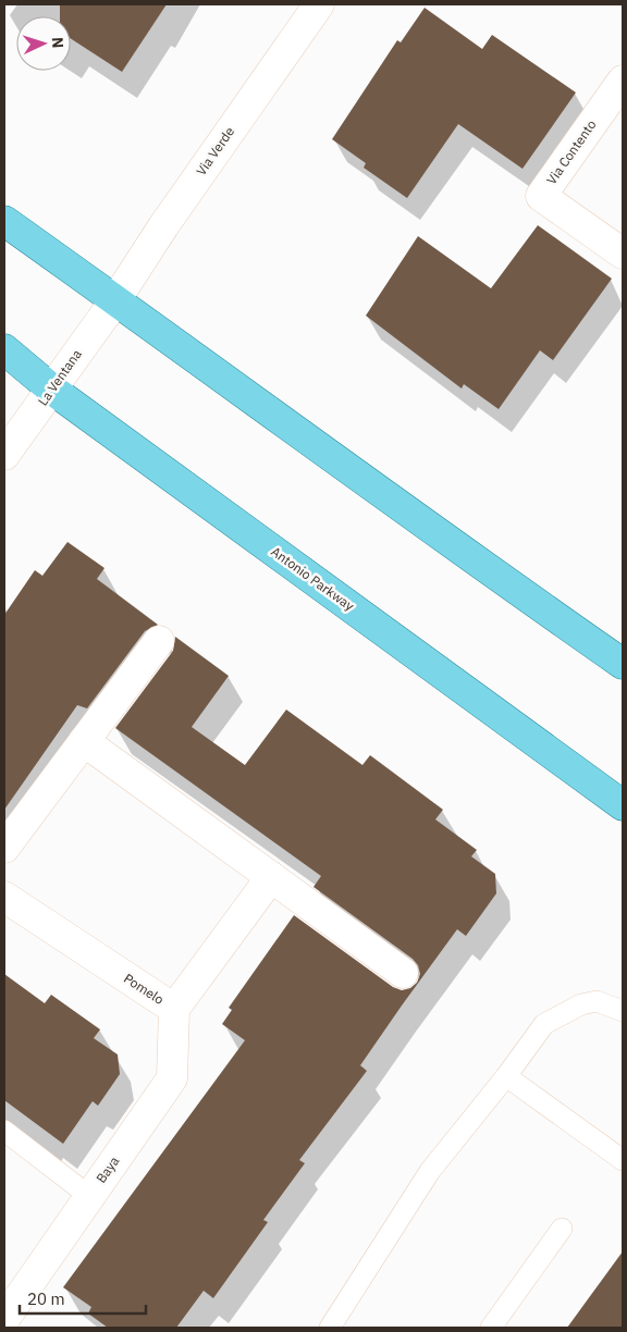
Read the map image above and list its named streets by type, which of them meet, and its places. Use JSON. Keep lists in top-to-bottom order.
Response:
{
  "streets": {
    "main road": ["Antonio Parkway"],
    "street": [
      "Via Verde",
      "Via Contento",
      "La Ventana",
      "Pomelo",
      "Baya"
    ]
  },
  "crossings": [
    ["Via Verde", "La Ventana"],
    ["La Ventana", "Antonio Parkway"],
    ["Pomelo", "Baya"]
  ],
  "scale_bar": "20 m",
  "north": "right"
}
